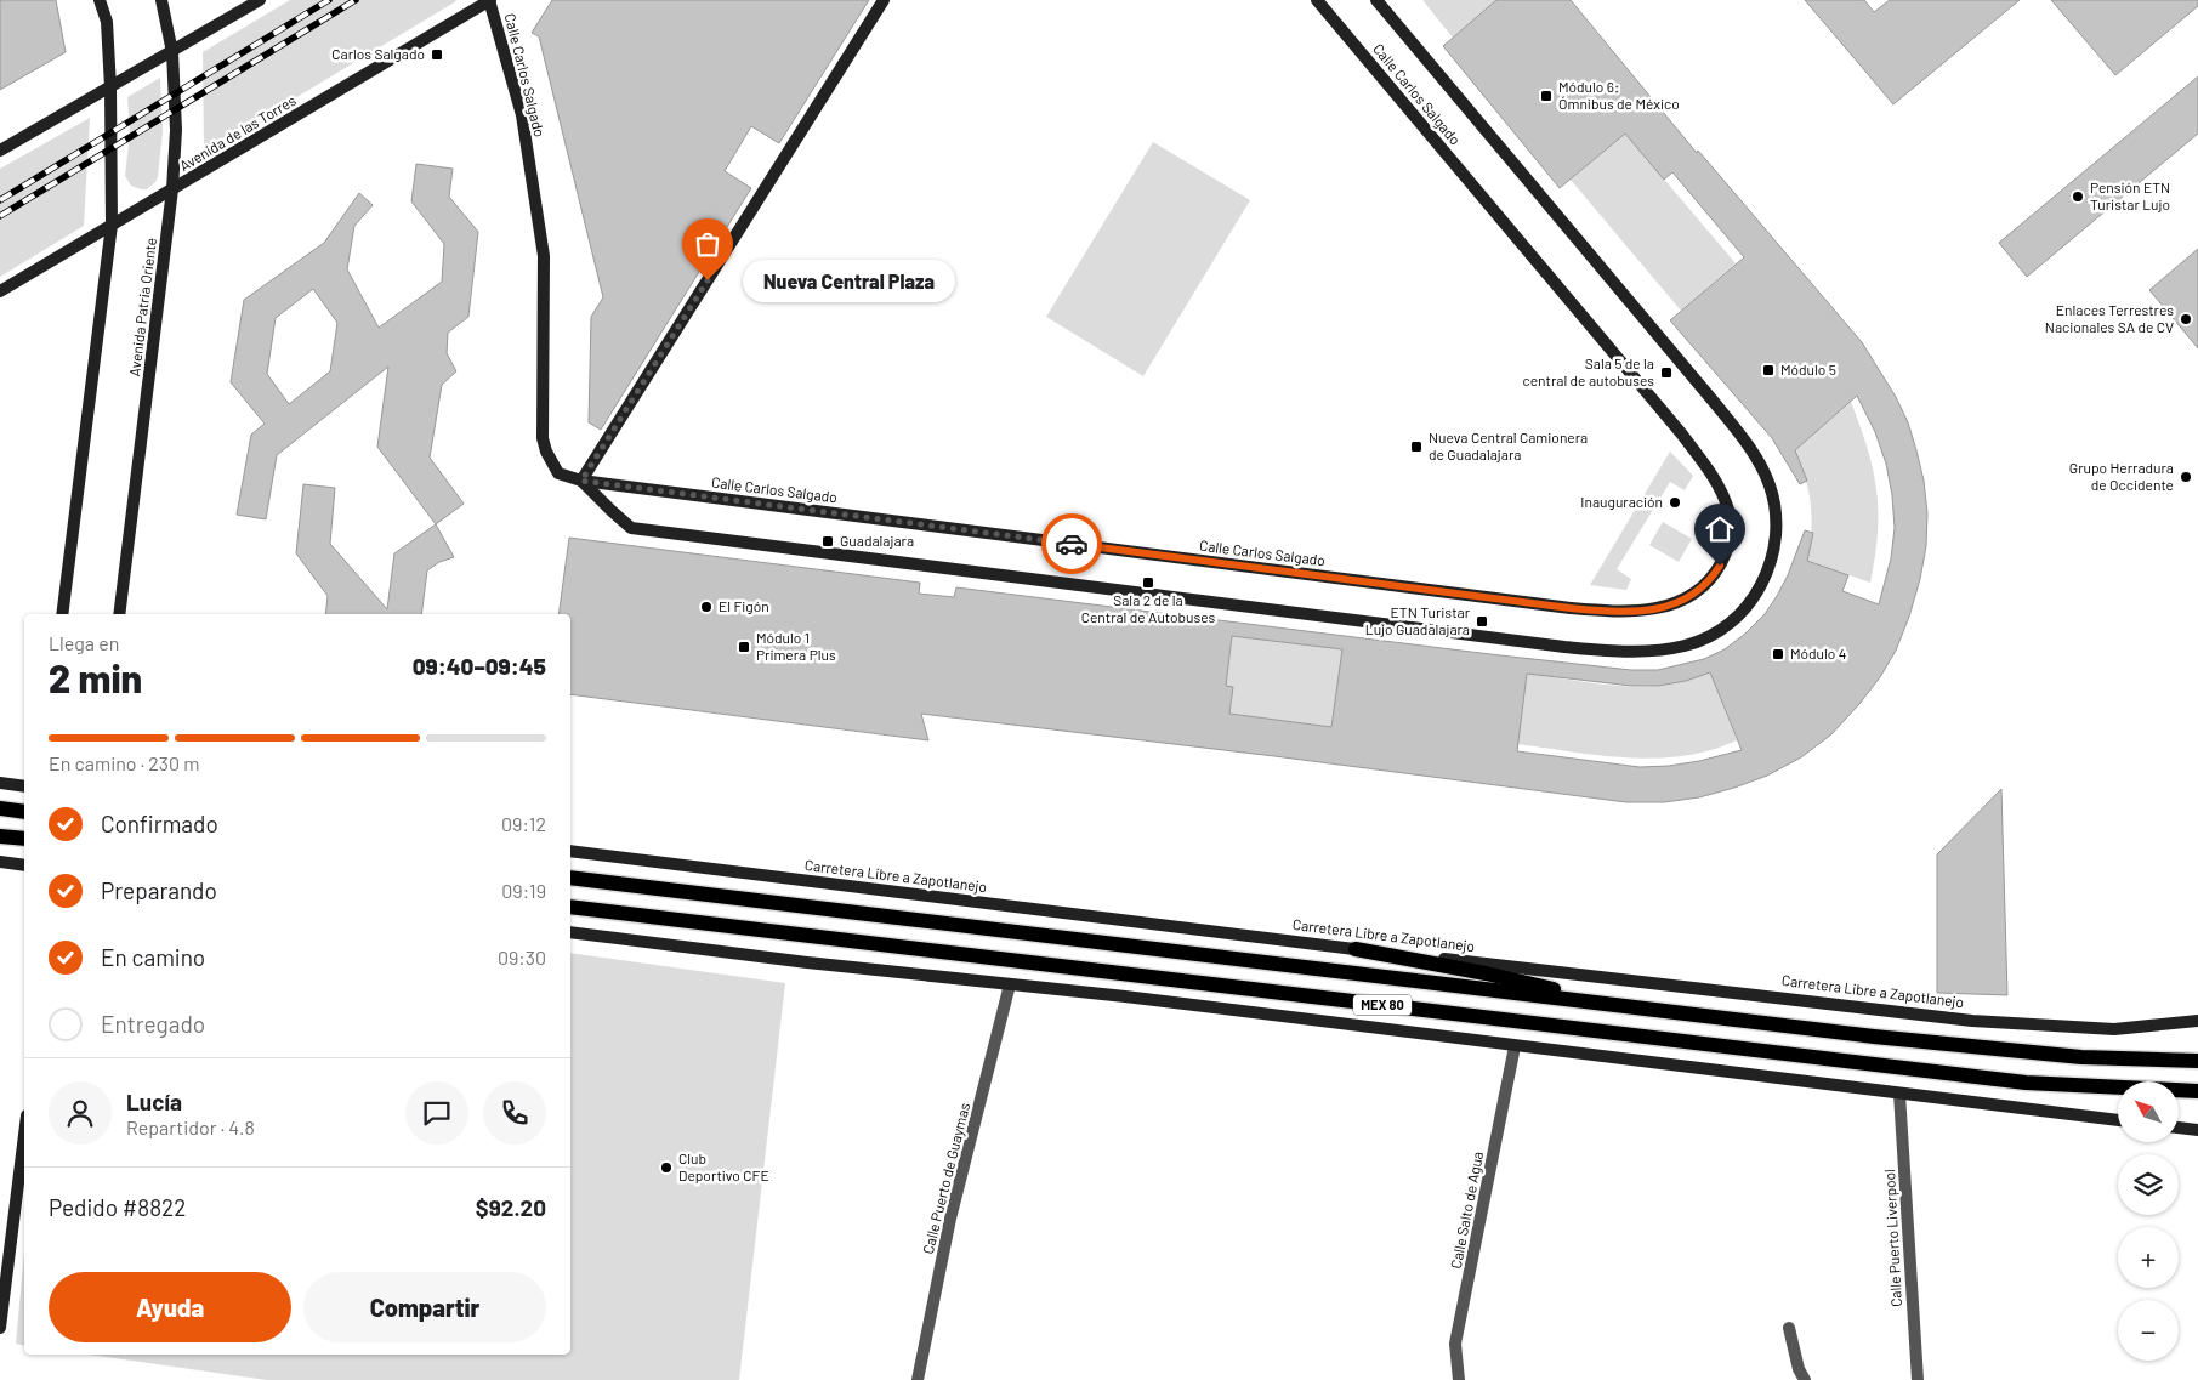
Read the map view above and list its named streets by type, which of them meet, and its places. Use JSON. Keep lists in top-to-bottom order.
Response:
{
  "streets": {
    "main road": ["MEX 80"],
    "street": [
      "Calle Carlos Salgado",
      "Avenida de las Torres",
      "Avenida Patria Oriente",
      "Carretera Libre a Zapotlanejo",
      "Calle Puerto de Guaymas",
      "Calle Salto de Agua",
      "Calle Puerto Liverpool"
    ]
  },
  "crossings": [
    ["Calle Carlos Salgado", "Avenida de las Torres"],
    ["Avenida de las Torres", "Avenida Patria Oriente"]
  ],
  "places": {
    "transit": [
      "Carlos Salgado",
      "Módulo 6: Ómnibus de México",
      "Módulo 5",
      "Sala 5 de la central de autobuses",
      "Nueva Central Camionera de Guadalajara",
      "Guadalajara",
      "Sala 2 de la Central de Autobuses",
      "ETN Turistar Lujo Guadalajara",
      "Módulo 1 Primera Plus",
      "Módulo 4"
    ],
    "other": [
      "Pensión ETN Turistar Lujo",
      "Nueva Central Plaza",
      "Enlaces Terrestres Nacionales SA de CV",
      "Grupo Herradura de Occidente",
      "Inauguración",
      "El Figón",
      "Club Deportivo CFE"
    ]
  },
  "north": "top left",
  "page": {
    "bubble": "Nueva Central Plaza",
    "heading": ["2 min", "Llega en", "09:40–09:45"],
    "panel": [
      "Lucía",
      "Repartidor · 4.8",
      "Pedido #8822",
      "$92.20"
    ],
    "bar": "En camino · 230 m",
    "list": [
      ["Confirmado", "09:12"],
      ["Preparando", "09:19"],
      ["En camino", "09:30"],
      "Entregado"
    ],
    "map_buttons": ["+", "−"],
    "buttons": ["Ayuda", "Compartir"]
  }
}
